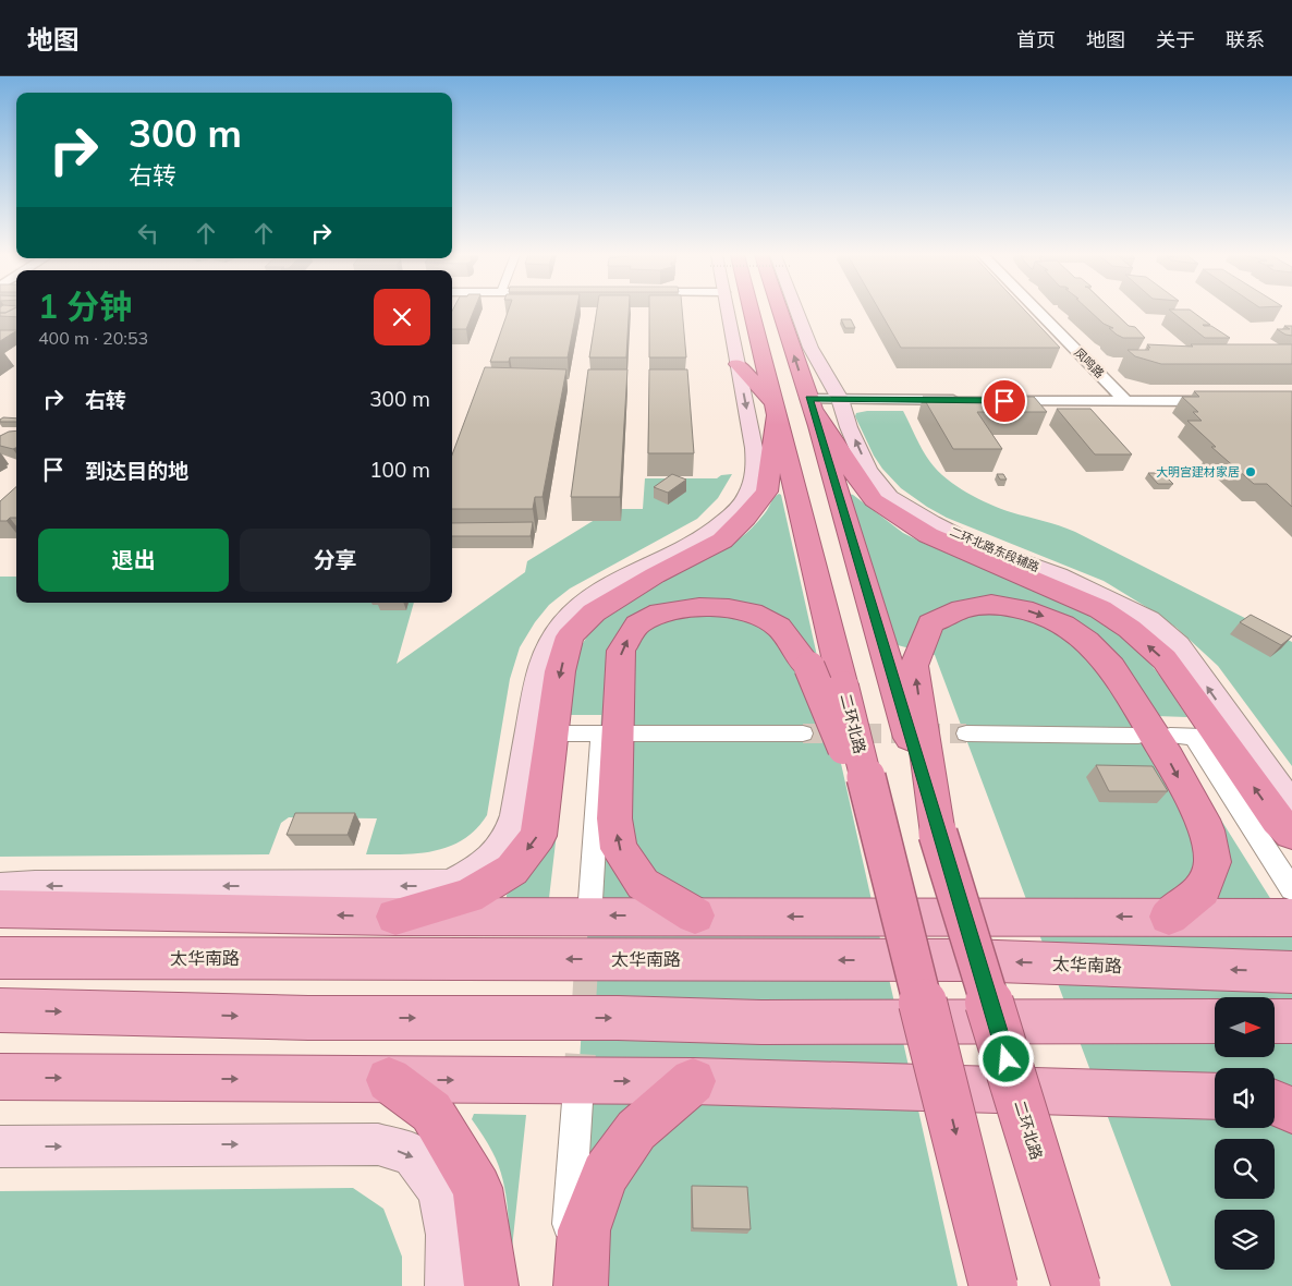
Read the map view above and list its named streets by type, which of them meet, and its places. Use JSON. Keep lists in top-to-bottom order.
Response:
{
  "streets": {
    "highway": ["二环北路"],
    "main road": ["二环北路东段辅路", "太华南路"],
    "street": ["凤鸣路"]
  },
  "one_way": ["二环北路东段辅路"],
  "places": ["大明宫建材家居"],
  "north": "right",
  "page": {
    "header": "地图",
    "nav": [
      "首页",
      "地图",
      "关于",
      "联系"
    ],
    "turn": ["300 m", "右转"],
    "heading": ["1 分钟", "400 m · 20:53"],
    "list": [
      {
        "name": "右转",
        "value": "300 m"
      },
      {
        "name": "到达目的地",
        "value": "100 m"
      }
    ],
    "buttons": ["退出", "分享"]
  }
}
